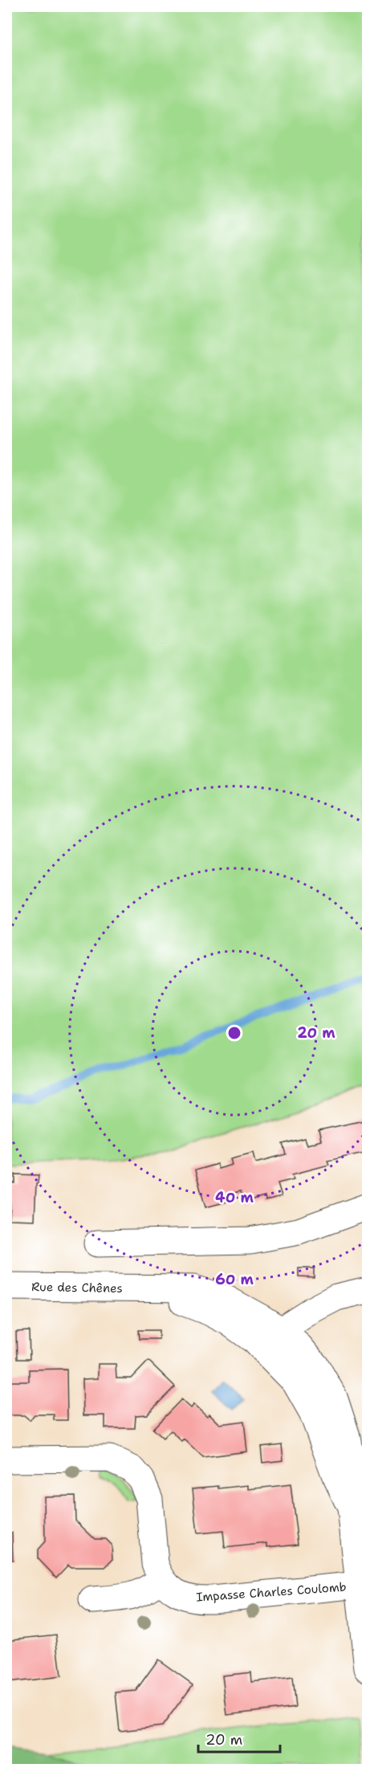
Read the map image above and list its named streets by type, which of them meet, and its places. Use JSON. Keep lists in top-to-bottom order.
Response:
{
  "streets": {
    "street": ["Rue des Chênes", "Impasse Charles Coulomb"]
  },
  "scale_bar": "20 m",
  "rings": ["20 m", "40 m", "60 m"]
}
